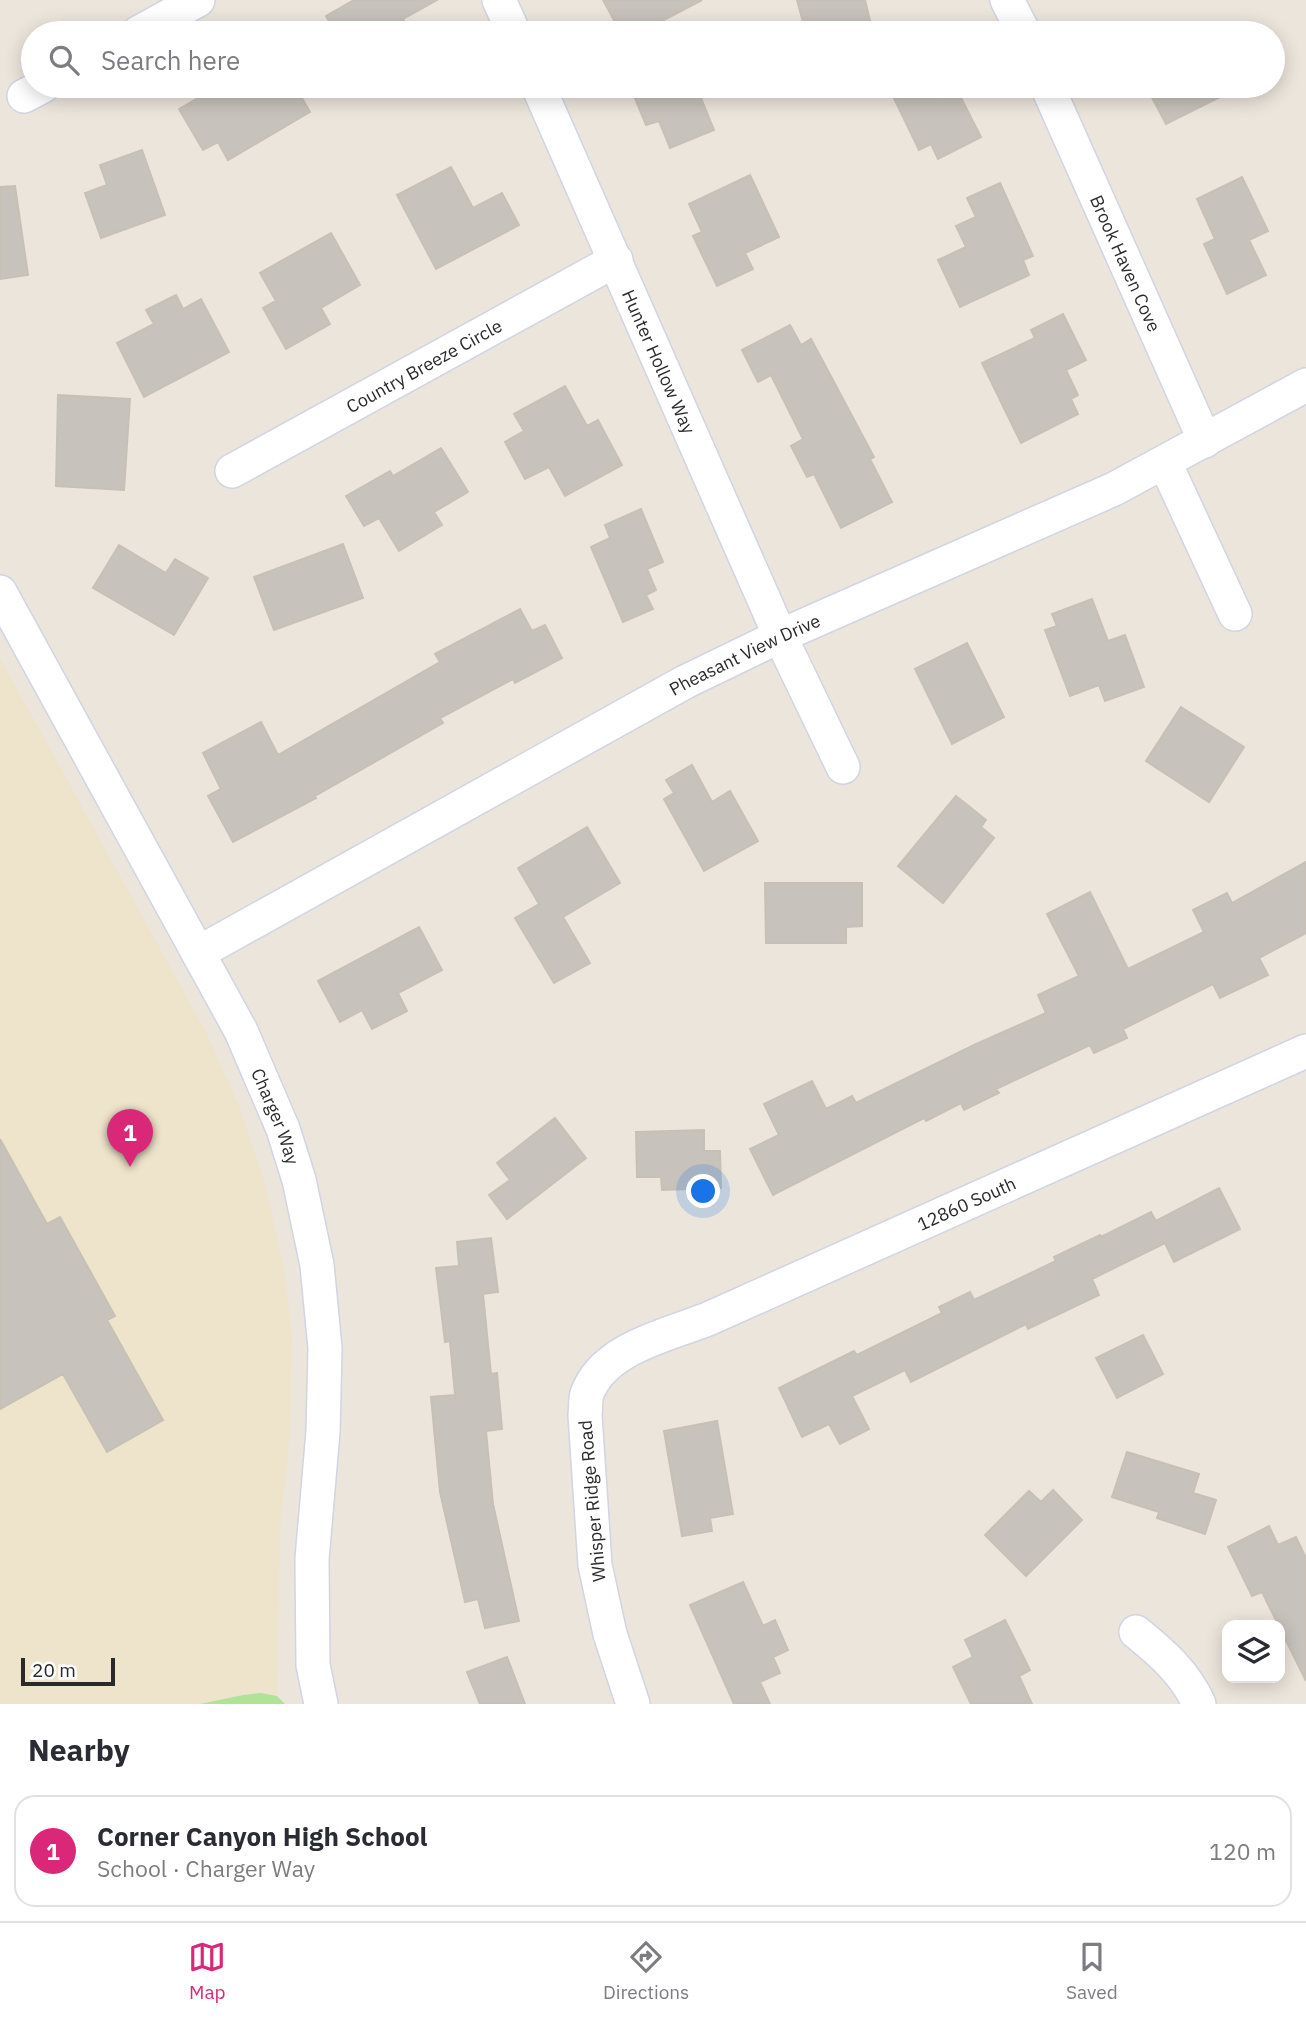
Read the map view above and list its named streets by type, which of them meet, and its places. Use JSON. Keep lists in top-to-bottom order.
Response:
{
  "streets": {
    "street": [
      "Brook Haven Cove",
      "Hunter Hollow Way",
      "Country Breeze Circle",
      "Pheasant View Drive",
      "Charger Way",
      "12860 South",
      "Whisper Ridge Road"
    ]
  },
  "crossings": [
    ["Brook Haven Cove", "Pheasant View Drive"],
    ["Hunter Hollow Way", "Country Breeze Circle"],
    ["Hunter Hollow Way", "Pheasant View Drive"],
    ["Pheasant View Drive", "Charger Way"],
    ["12860 South", "Whisper Ridge Road"]
  ],
  "scale_bar": "20 m",
  "page": {
    "search": "Search here",
    "pins": "1",
    "scale": "20 m",
    "heading": "Nearby",
    "list": [
      {
        "mark": "1",
        "name": "Corner Canyon High School",
        "note": "School · Charger Way",
        "value": "120 m"
      }
    ],
    "nav": ["Map", "Directions", "Saved"]
  }
}
